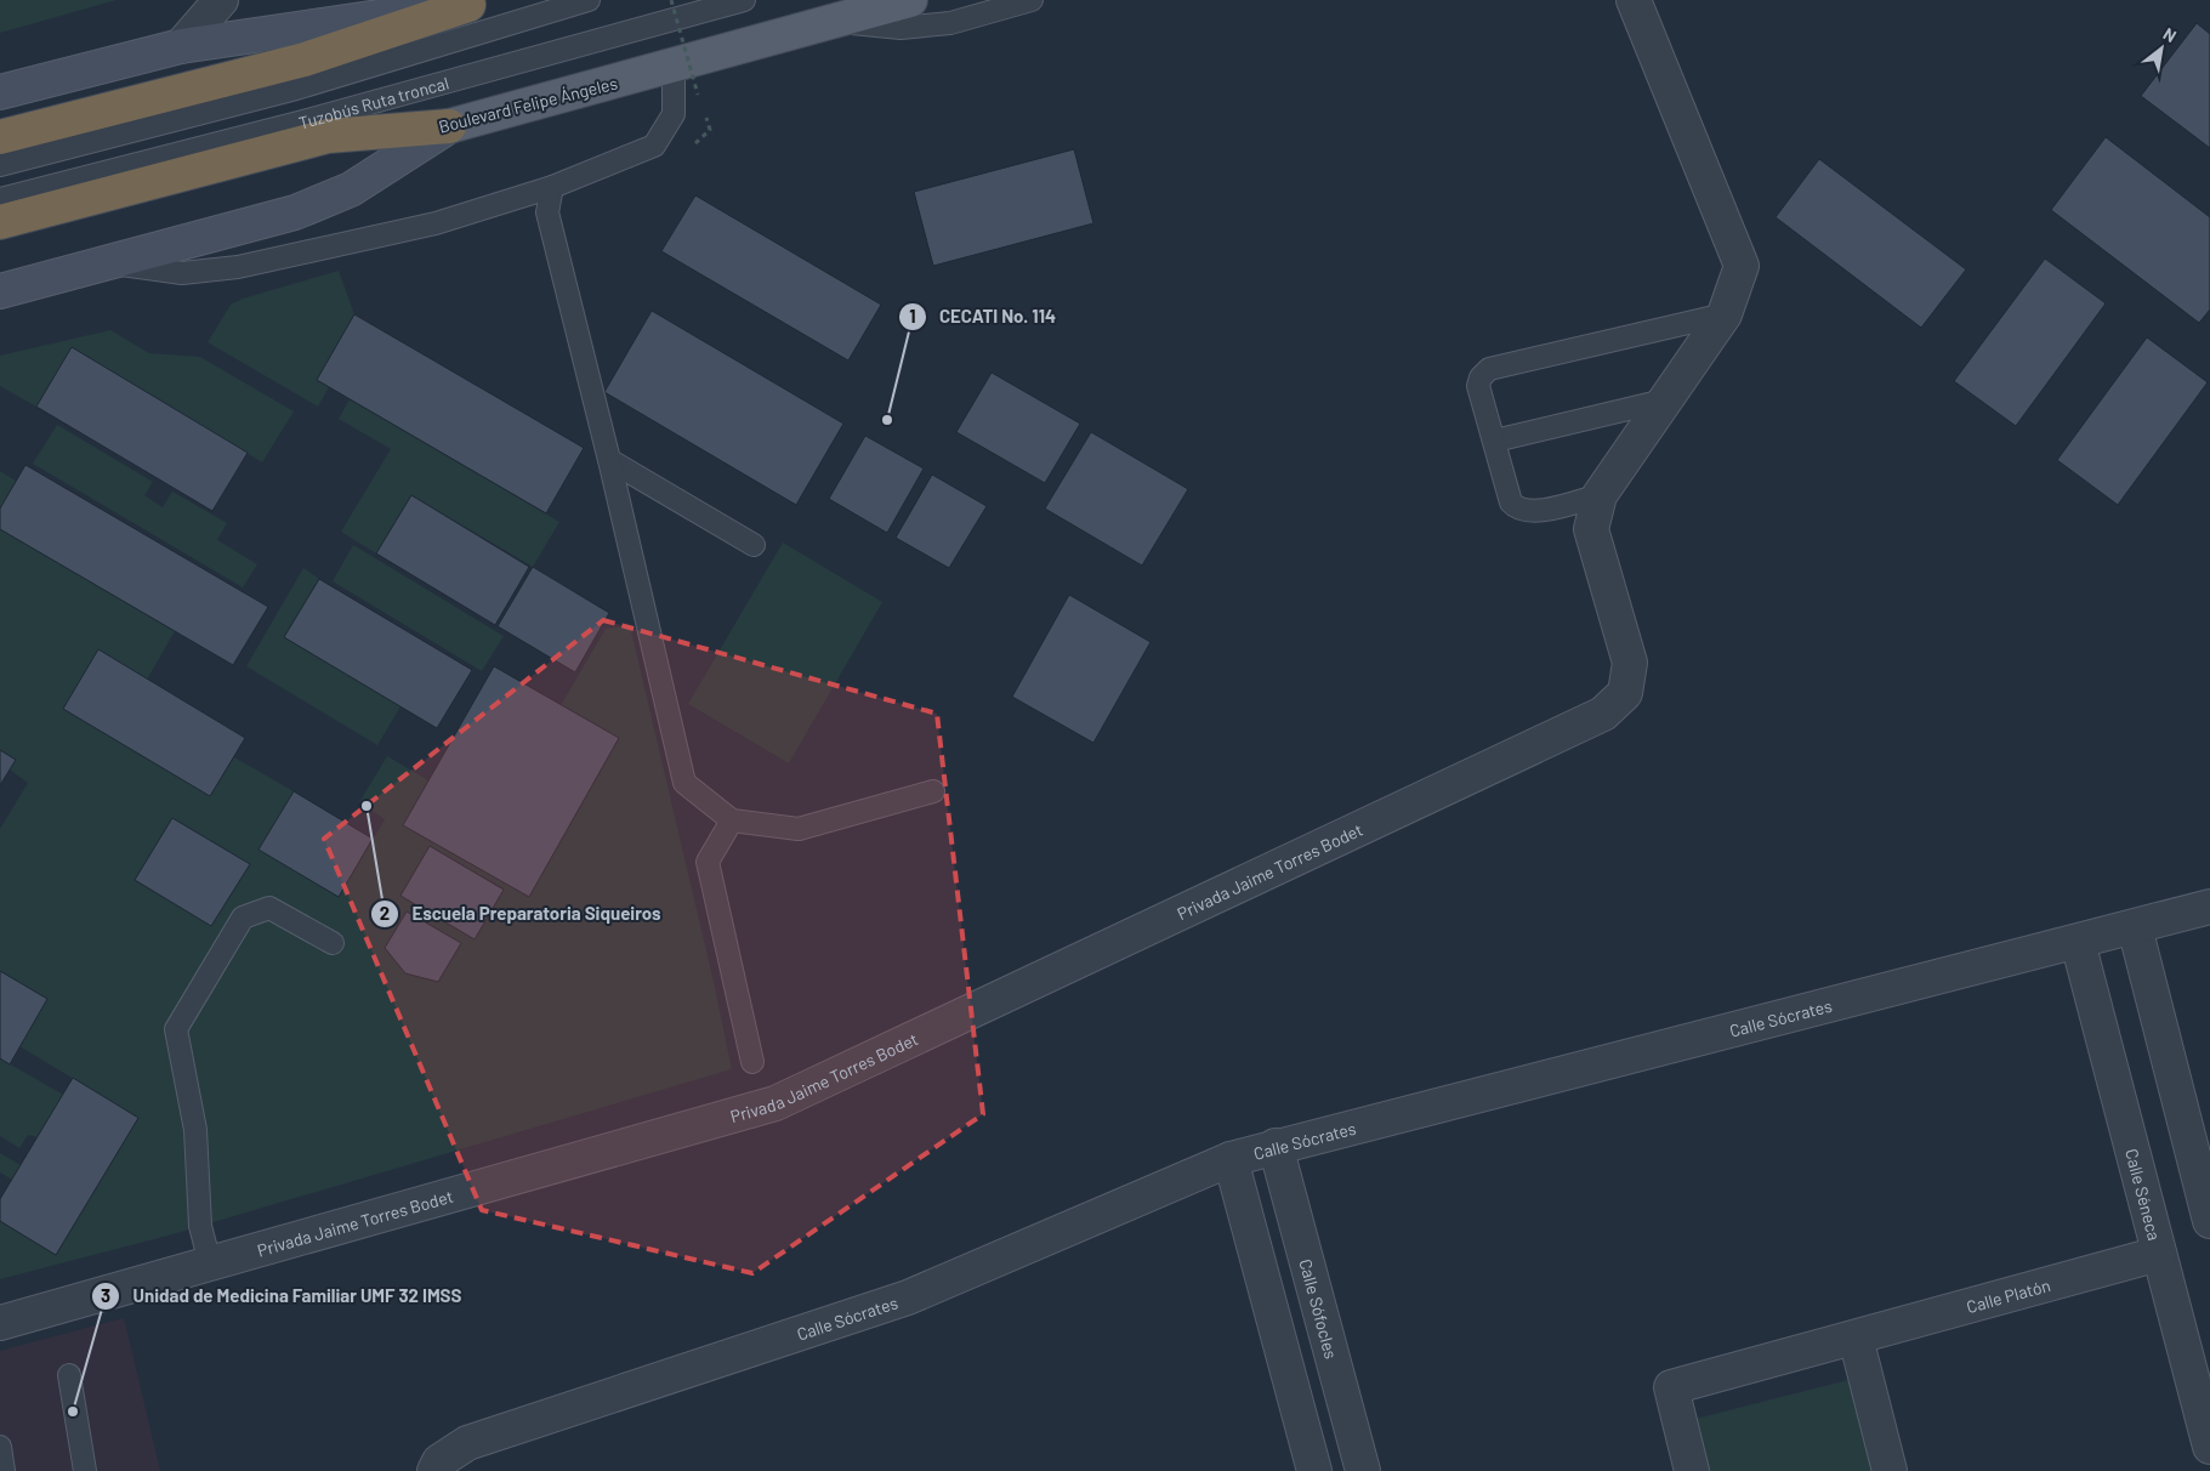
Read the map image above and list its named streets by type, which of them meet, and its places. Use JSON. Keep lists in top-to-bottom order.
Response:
{
  "streets": {
    "highway": ["Boulevard Felipe Ángeles"],
    "street": [
      "Privada Jaime Torres Bodet",
      "Calle Sócrates",
      "Calle Séneca",
      "Calle Platón",
      "Calle Sófocles"
    ],
    "lane": ["Tuzobús Ruta troncal"]
  },
  "crossings": [
    ["Tuzobús Ruta troncal", "Boulevard Felipe Ángeles"],
    ["Calle Sócrates", "Calle Séneca"],
    ["Calle Sócrates", "Calle Sófocles"],
    ["Calle Séneca", "Calle Platón"]
  ],
  "places": ["CECATI No. 114", "Escuela Preparatoria Siqueiros", "Unidad de Medicina Familiar UMF 32 IMSS"],
  "north": "top right"
}
